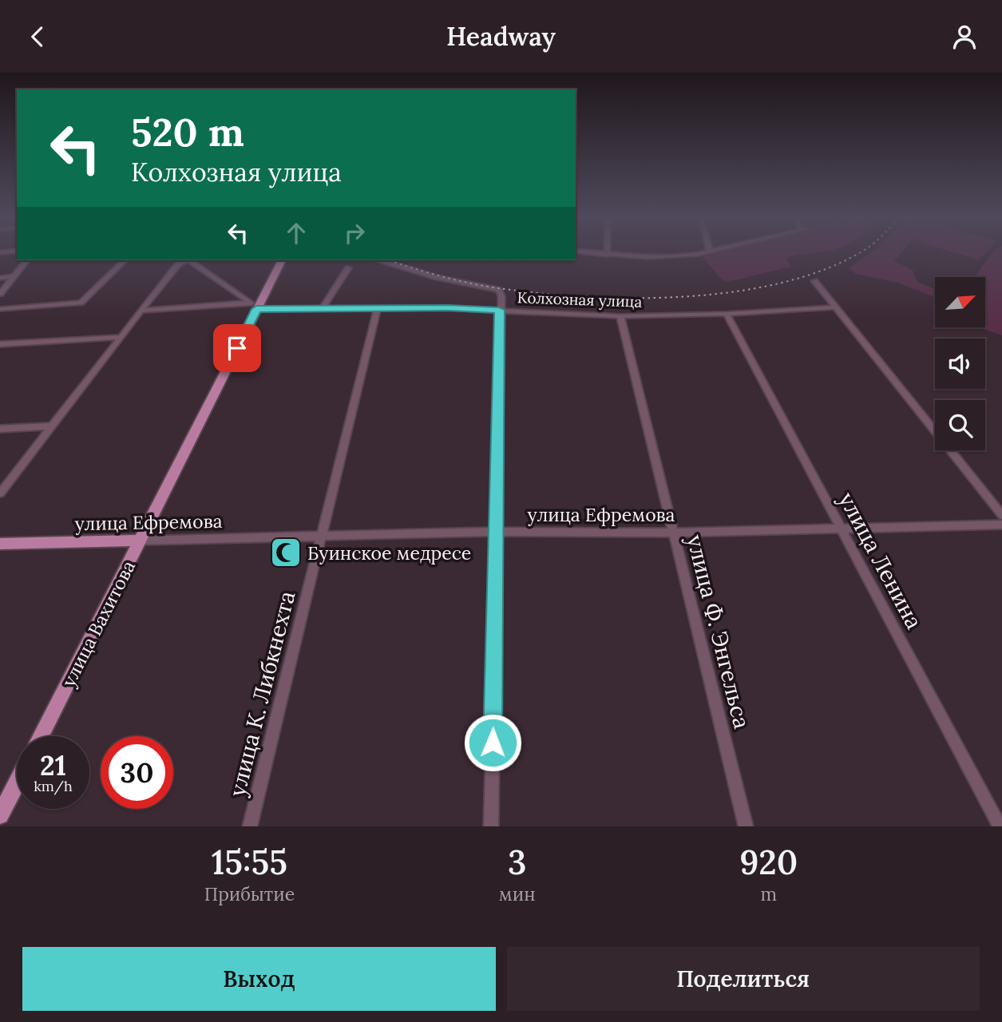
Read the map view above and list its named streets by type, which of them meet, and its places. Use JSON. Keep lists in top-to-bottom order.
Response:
{
  "streets": {
    "main road": ["улица Ефремова", "улица Вахитова"],
    "street": [
      "Колхозная улица",
      "улица Ленина",
      "улица Ф. Энгельса",
      "улица К. Либкнехта"
    ]
  },
  "crossings": [
    ["Колхозная улица", "улица Ленина"],
    ["Колхозная улица", "улица Вахитова"],
    ["Колхозная улица", "улица Ф. Энгельса"],
    ["Колхозная улица", "улица К. Либкнехта"],
    ["улица Ефремова", "улица Ленина"],
    ["улица Ефремова", "улица Вахитова"],
    ["улица Ефремова", "улица Ф. Энгельса"],
    ["улица Ефремова", "улица К. Либкнехта"]
  ],
  "places": {
    "mosque": ["Буинское медресе"]
  },
  "north": "top right",
  "page": {
    "header": "Headway",
    "turn": ["520 m", "Колхозная улица"],
    "speed": "21 km/h",
    "limit": "30",
    "eta": [
      "15:55",
      "Прибытие",
      "3",
      "мин",
      "920",
      "m"
    ],
    "buttons": ["Выход", "Поделиться"]
  }
}
